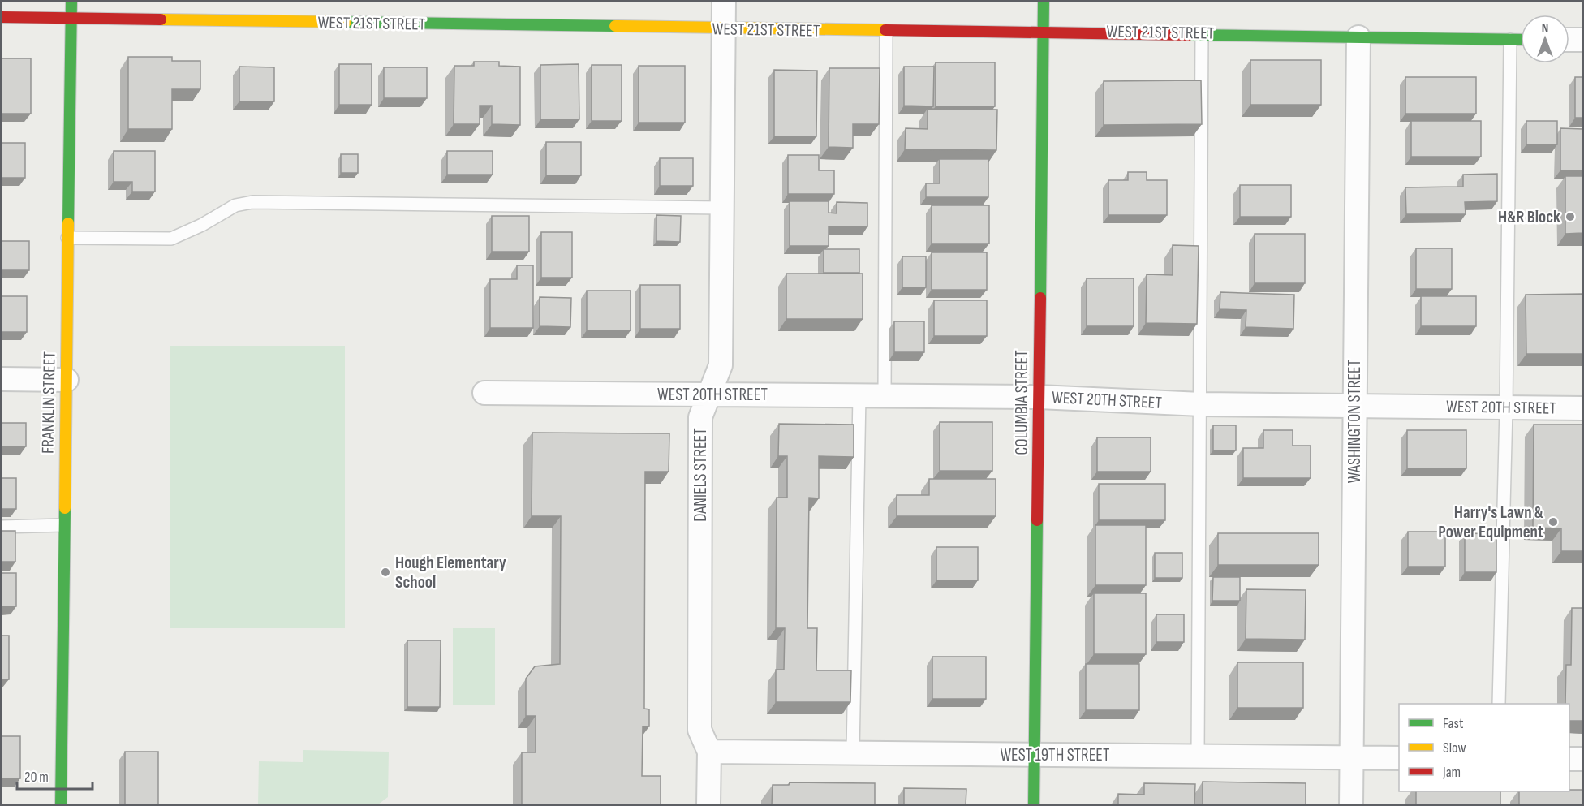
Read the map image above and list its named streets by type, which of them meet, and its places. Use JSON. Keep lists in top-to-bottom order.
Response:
{
  "streets": {
    "street": [
      "WEST 21ST STREET",
      "WEST 20TH STREET",
      "FRANKLIN STREET",
      "COLUMBIA STREET",
      "WASHINGTON STREET",
      "DANIELS STREET",
      "WEST 19TH STREET"
    ]
  },
  "crossings": [
    ["WEST 21ST STREET", "FRANKLIN STREET"],
    ["WEST 21ST STREET", "COLUMBIA STREET"],
    ["WEST 21ST STREET", "WASHINGTON STREET"],
    ["WEST 21ST STREET", "DANIELS STREET"],
    ["WEST 20TH STREET", "COLUMBIA STREET"],
    ["WEST 20TH STREET", "WASHINGTON STREET"],
    ["WEST 20TH STREET", "DANIELS STREET"],
    ["COLUMBIA STREET", "WEST 19TH STREET"],
    ["WASHINGTON STREET", "WEST 19TH STREET"],
    ["DANIELS STREET", "WEST 19TH STREET"]
  ],
  "places": ["H&R Block", "Harry's Lawn & Power Equipment", "Hough Elementary School"],
  "legend": ["Fast", "Slow", "Jam"],
  "scale_bar": "20 m",
  "north": "top"
}
